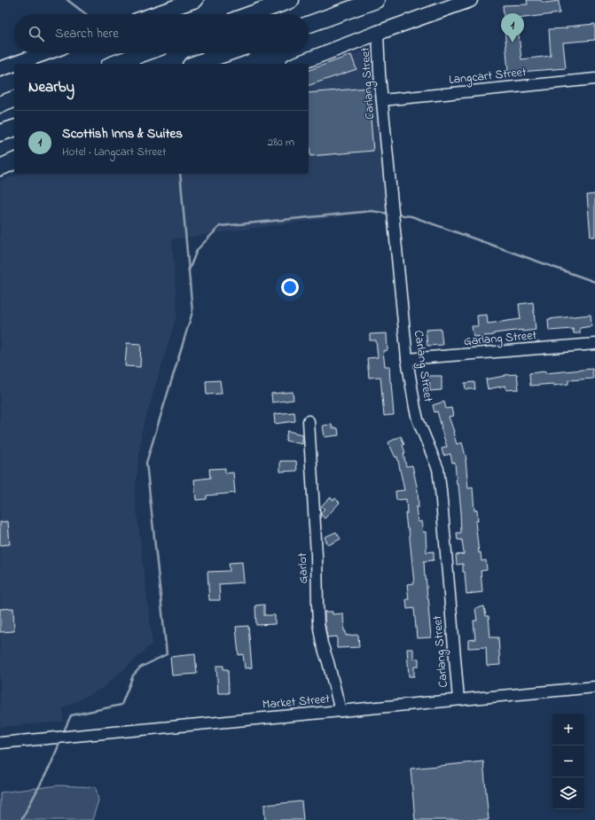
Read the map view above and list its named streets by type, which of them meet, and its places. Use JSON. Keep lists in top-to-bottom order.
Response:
{
  "streets": {
    "street": [
      "Langcart Street",
      "Carlang Street",
      "Garlang Street",
      "Garlot",
      "Market Street"
    ]
  },
  "crossings": [
    ["Langcart Street", "Carlang Street"],
    ["Carlang Street", "Garlang Street"],
    ["Carlang Street", "Market Street"],
    ["Garlot", "Market Street"]
  ],
  "page": {
    "pins": "1",
    "search": "Search here",
    "heading": "Nearby",
    "list": [
      {
        "mark": "1",
        "name": "Scottish Inns & Suites",
        "note": "Hotel · Langcart Street",
        "value": "280 m"
      }
    ],
    "map_buttons": ["+", "−"]
  }
}
